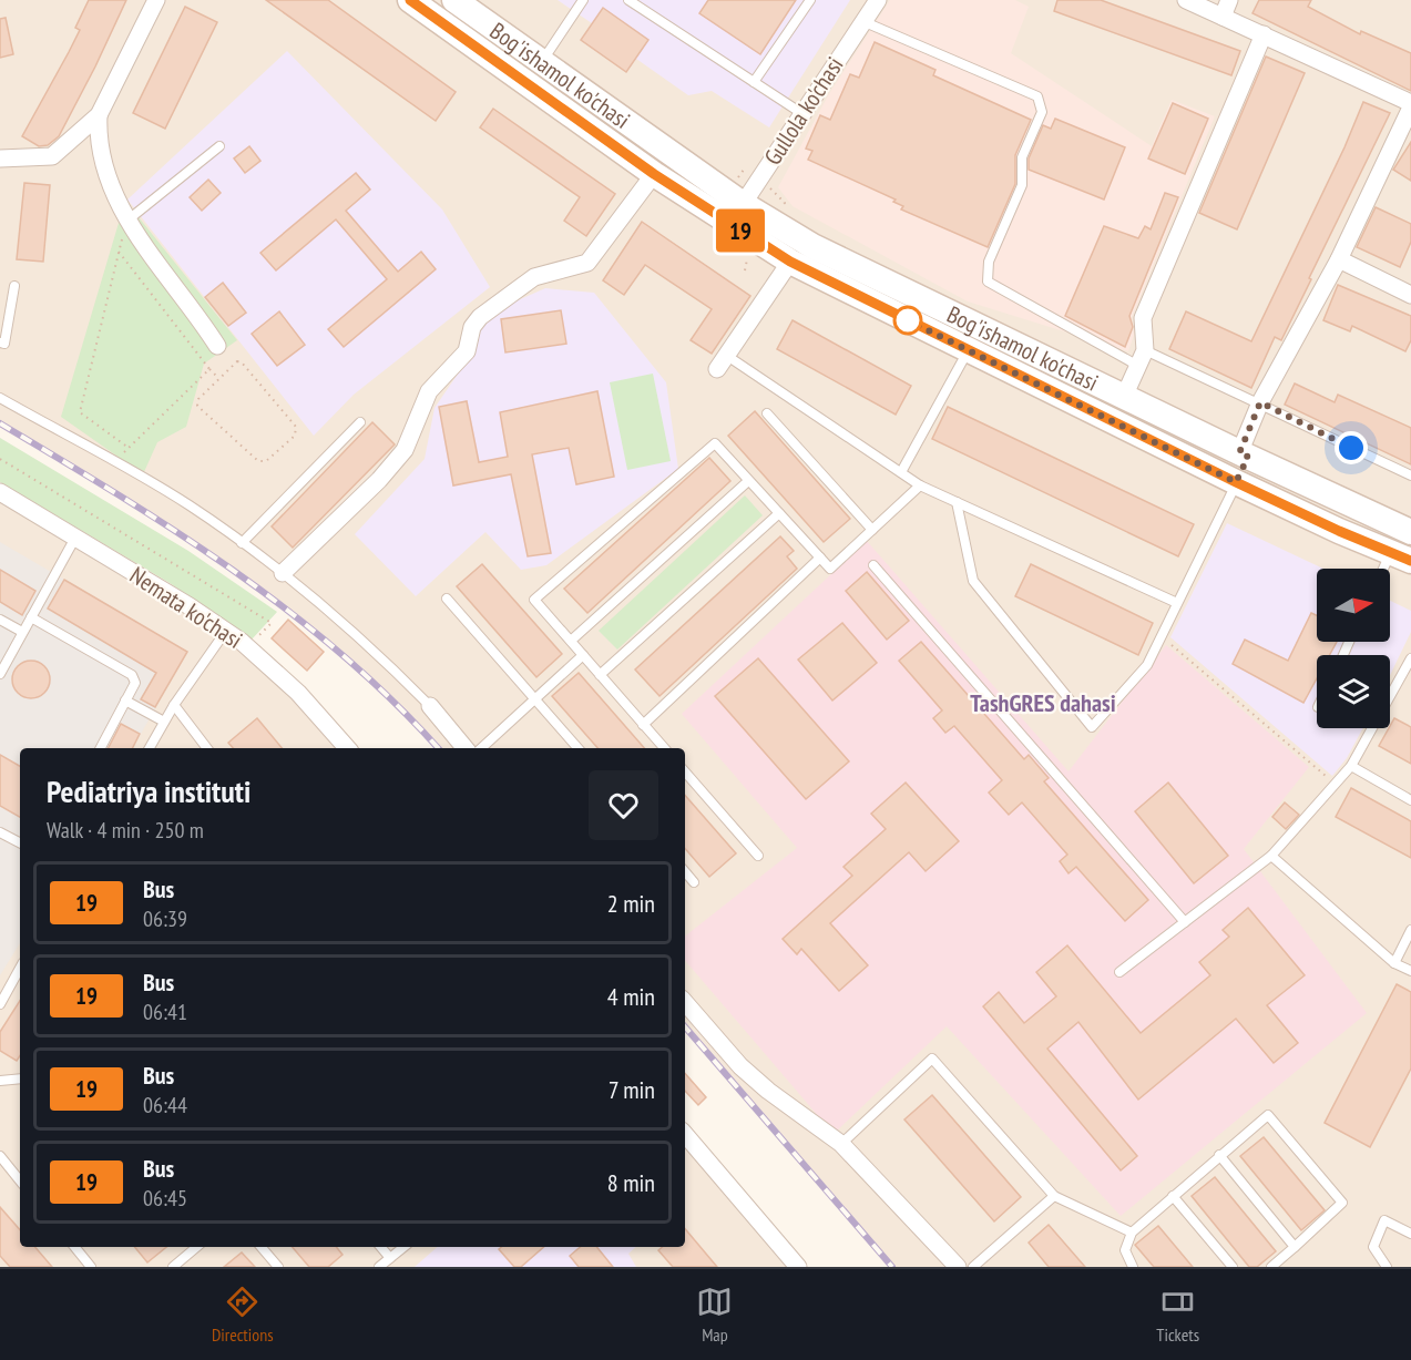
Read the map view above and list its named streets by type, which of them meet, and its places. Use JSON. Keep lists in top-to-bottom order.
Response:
{
  "streets": {
    "main road": ["Bog'ishamol ko'chasi"],
    "street": ["Gullola ko'chasi", "Nemata ko'chasi"]
  },
  "crossings": [
    ["Bog'ishamol ko'chasi", "Gullola ko'chasi"]
  ],
  "districts": ["TashGRES dahasi"],
  "lines": ["bus line 19"],
  "north": "right",
  "page": {
    "on_map": "19",
    "heading": ["Pediatriya instituti", "Walk · 4 min · 250 m"],
    "list": [
      {
        "mark": "19",
        "name": "Bus",
        "note": "06:39",
        "value": "2 min"
      },
      {
        "mark": "19",
        "name": "Bus",
        "note": "06:41",
        "value": "4 min"
      },
      {
        "mark": "19",
        "name": "Bus",
        "note": "06:44",
        "value": "7 min"
      },
      {
        "mark": "19",
        "name": "Bus",
        "note": "06:45",
        "value": "8 min"
      }
    ],
    "tabs": ["Directions", "Map", "Tickets"]
  }
}
